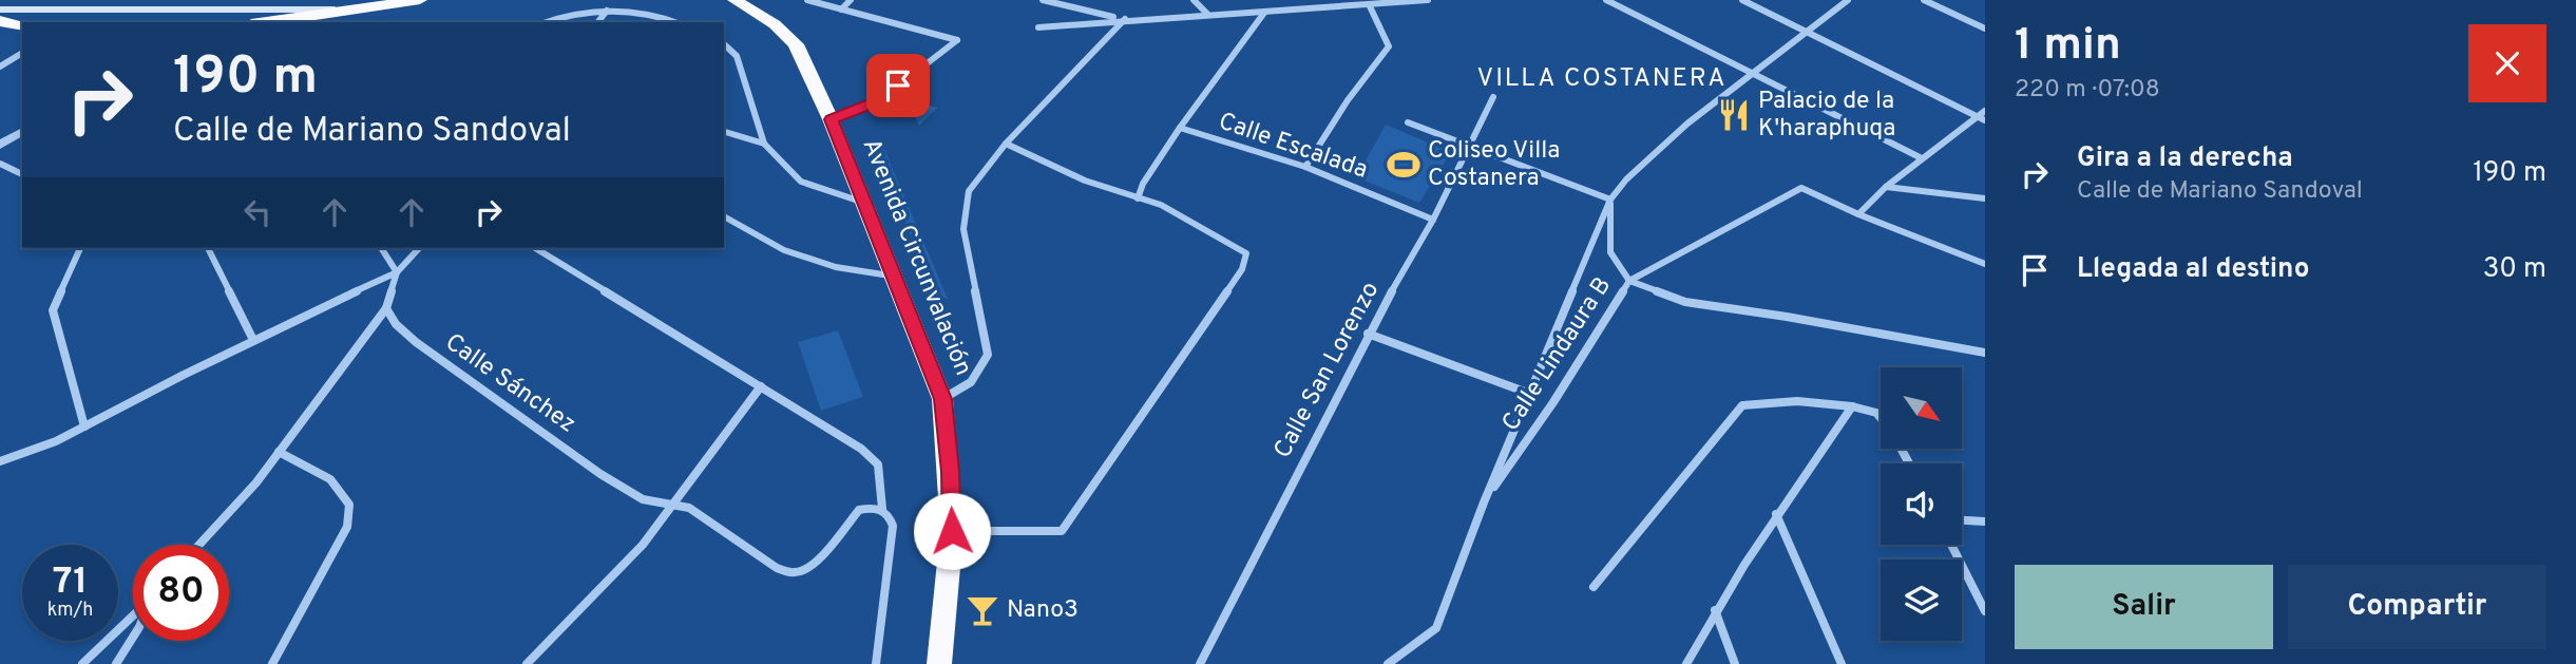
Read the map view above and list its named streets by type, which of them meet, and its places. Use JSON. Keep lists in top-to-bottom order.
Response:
{
  "streets": {
    "highway": ["Avenida Circunvalación"],
    "street": [
      "Calle Escalada",
      "Calle Lindaura B",
      "Calle San Lorenzo",
      "Calle Sánchez"
    ]
  },
  "crossings": [
    ["Calle Escalada", "Calle San Lorenzo"]
  ],
  "districts": ["VILLA COSTANERA"],
  "places": {
    "restaurant": ["Palacio de la K'haraphuqa"],
    "sports": ["Coliseo Villa Costanera"],
    "bar": ["Nano3"]
  },
  "north": "bottom right",
  "page": {
    "heading": ["1 min", "220 m · 07:08"],
    "turn": ["190 m", "Calle de Mariano Sandoval"],
    "list": [
      {
        "name": "Gira a la derecha",
        "note": "Calle de Mariano Sandoval",
        "value": "190 m"
      },
      {
        "name": "Llegada al destino",
        "value": "30 m"
      }
    ],
    "speed": "71 km/h",
    "limit": "80",
    "buttons": ["Salir", "Compartir"]
  }
}
